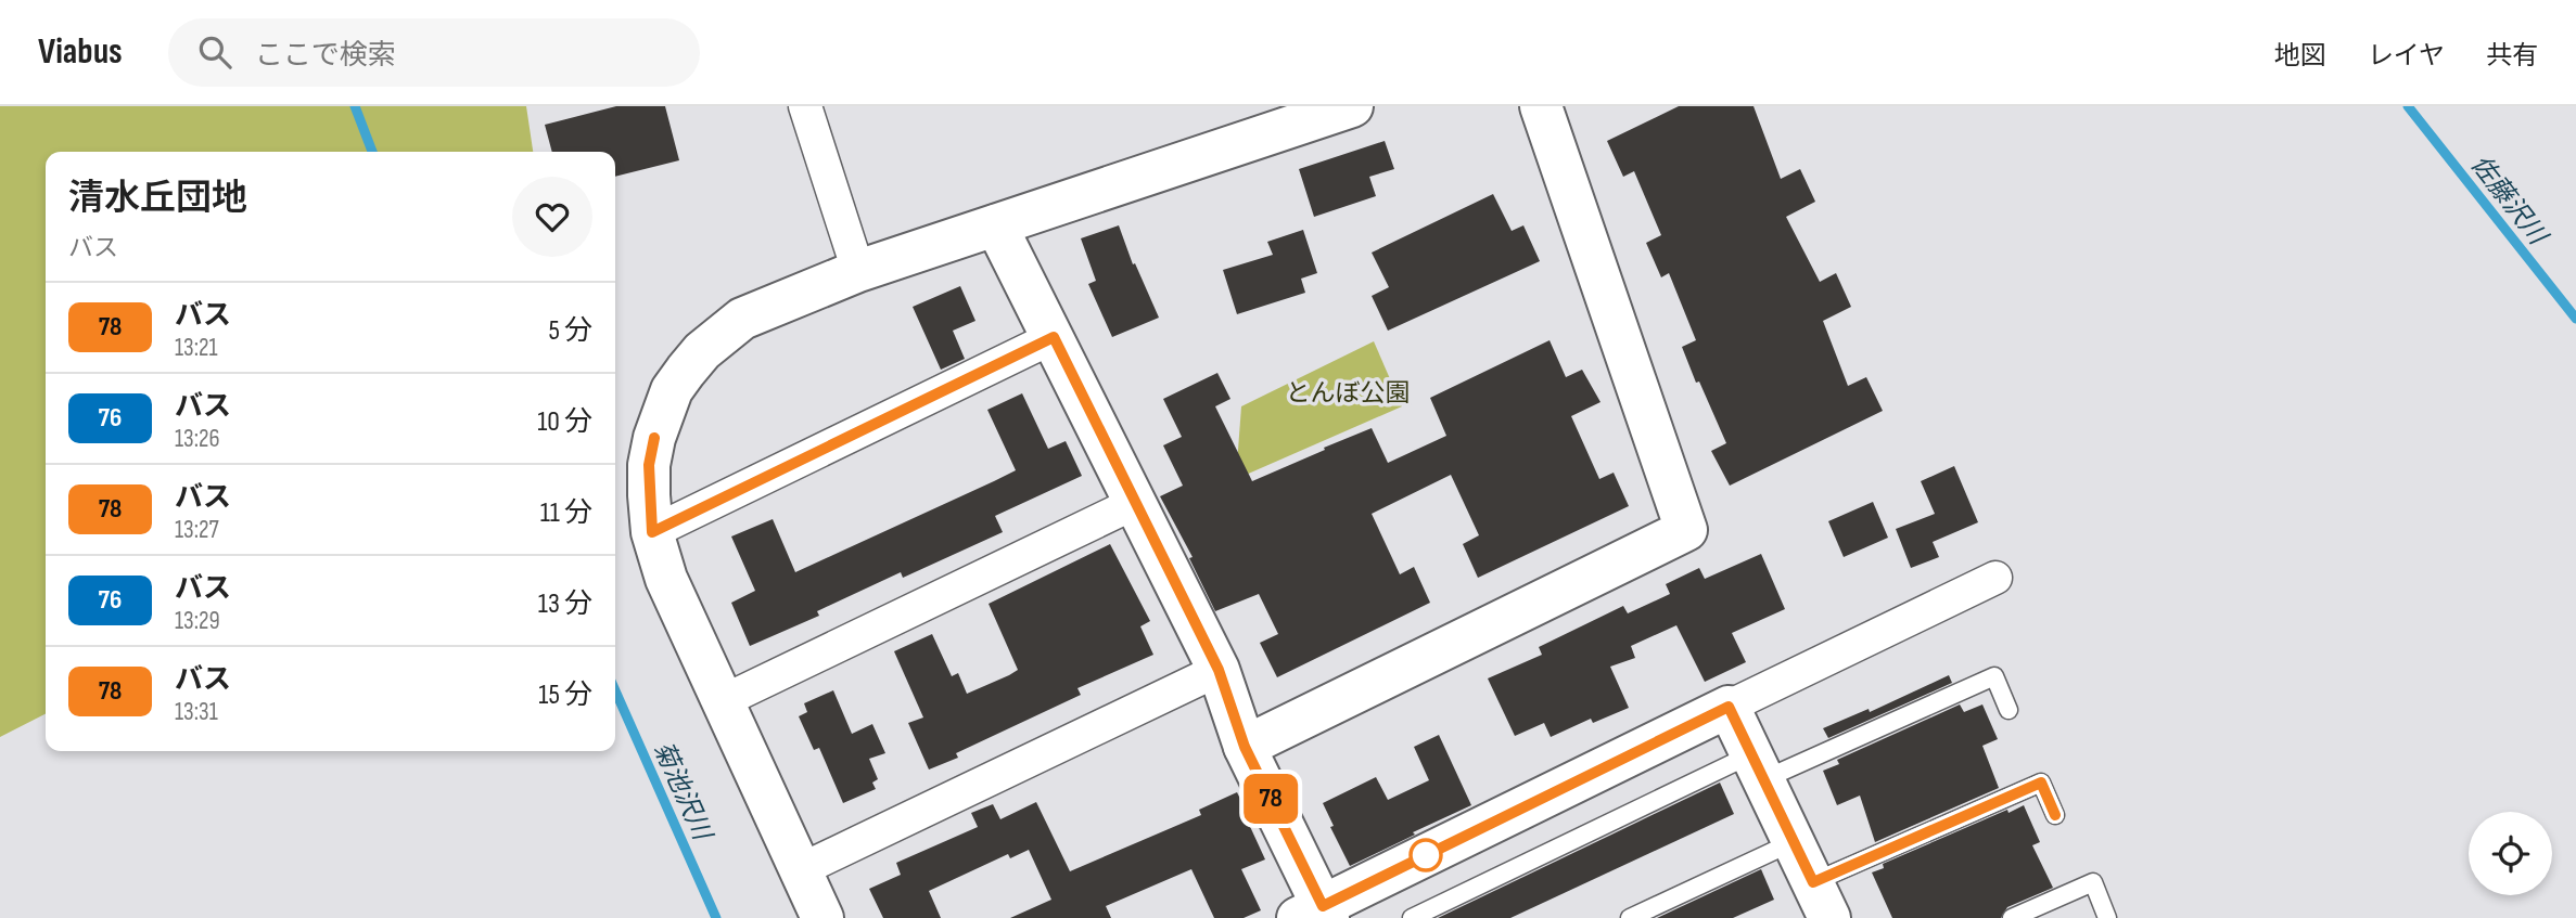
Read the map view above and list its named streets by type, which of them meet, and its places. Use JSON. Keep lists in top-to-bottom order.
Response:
{
  "water": ["佐藤沢川", "菊池沢川"],
  "parks": ["とんぼ公園"],
  "lines": ["bus line 78"],
  "page": {
    "header": "Viabus",
    "search": "ここで検索",
    "nav": ["地図", "レイヤ", "共有"],
    "on_map": "78",
    "heading": ["清水丘団地", "バス"],
    "list": [
      {
        "mark": "78",
        "name": "バス",
        "note": "13:21",
        "value": "5 分"
      },
      {
        "mark": "76",
        "name": "バス",
        "note": "13:26",
        "value": "10 分"
      },
      {
        "mark": "78",
        "name": "バス",
        "note": "13:27",
        "value": "11 分"
      },
      {
        "mark": "76",
        "name": "バス",
        "note": "13:29",
        "value": "13 分"
      },
      {
        "mark": "78",
        "name": "バス",
        "note": "13:31",
        "value": "15 分"
      }
    ]
  }
}
